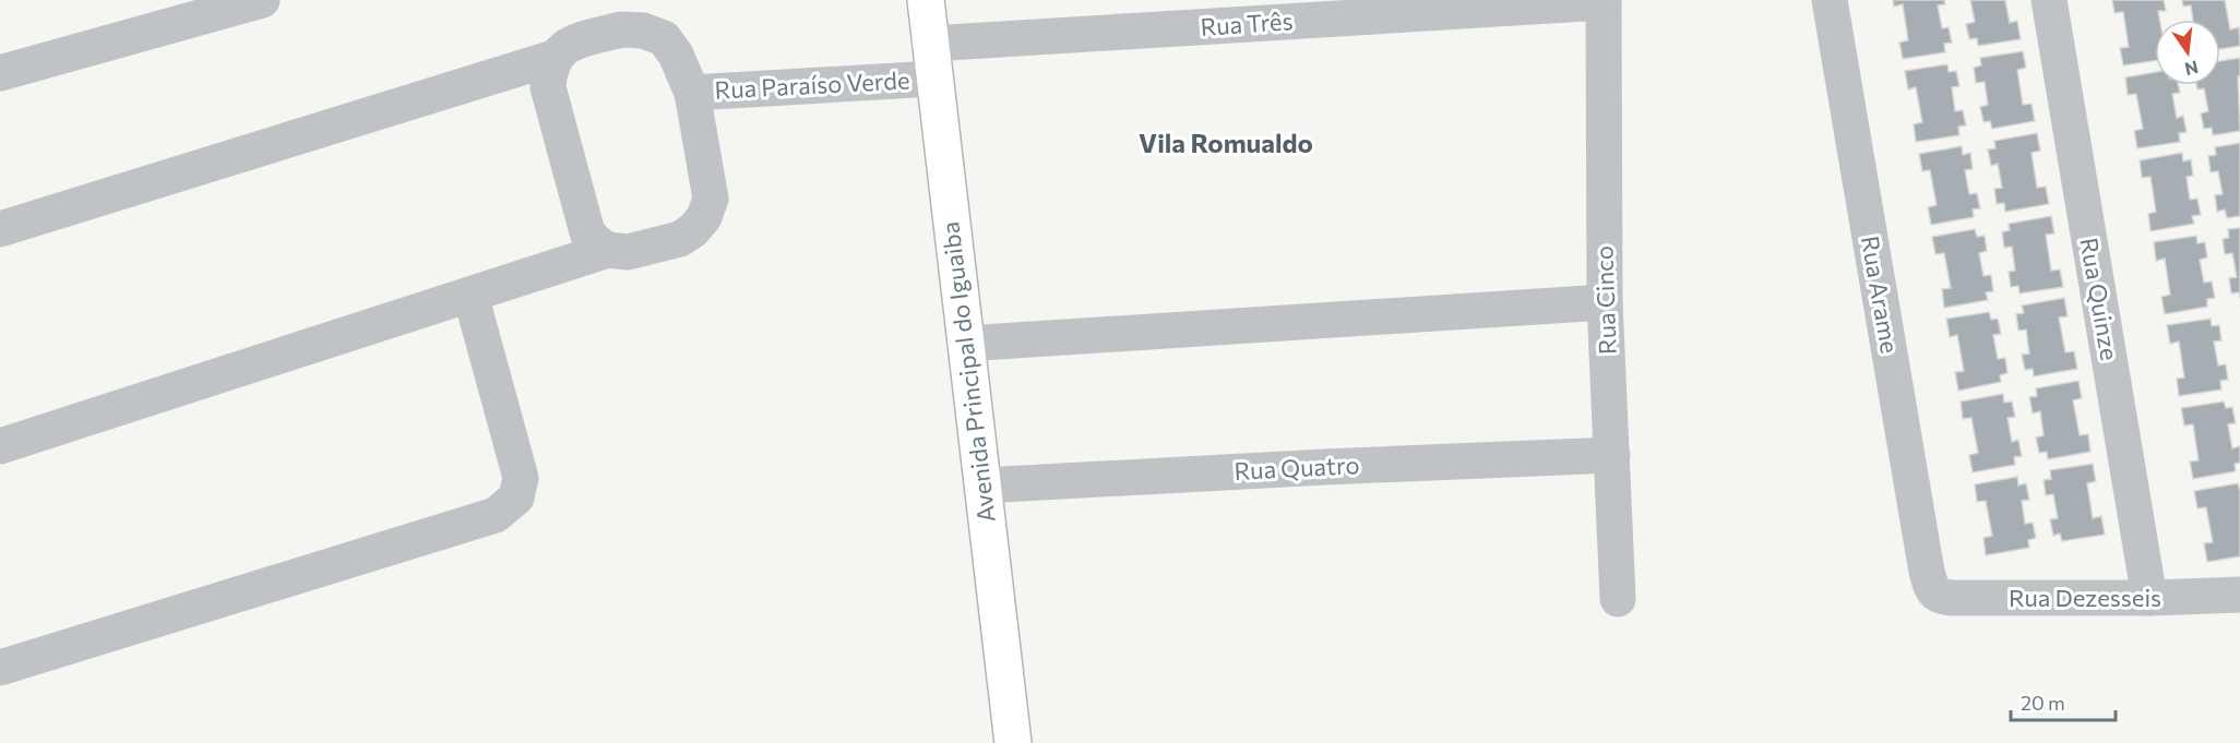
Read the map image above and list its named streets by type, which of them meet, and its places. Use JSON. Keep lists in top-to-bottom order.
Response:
{
  "streets": {
    "main road": ["Avenida Principal do Iguaiba"],
    "street": [
      "Rua Três",
      "Rua Paraíso Verde",
      "Rua Arame",
      "Rua Quinze",
      "Rua Cinco",
      "Rua Quatro",
      "Rua Dezesseis"
    ]
  },
  "crossings": [
    ["Rua Três", "Rua Cinco"],
    ["Rua Três", "Avenida Principal do Iguaiba"],
    ["Rua Paraíso Verde", "Avenida Principal do Iguaiba"],
    ["Rua Arame", "Rua Dezesseis"],
    ["Rua Quinze", "Rua Dezesseis"],
    ["Rua Cinco", "Rua Quatro"],
    ["Avenida Principal do Iguaiba", "Rua Quatro"]
  ],
  "districts": ["Vila Romualdo"],
  "scale_bar": "20 m",
  "north": "bottom"
}
